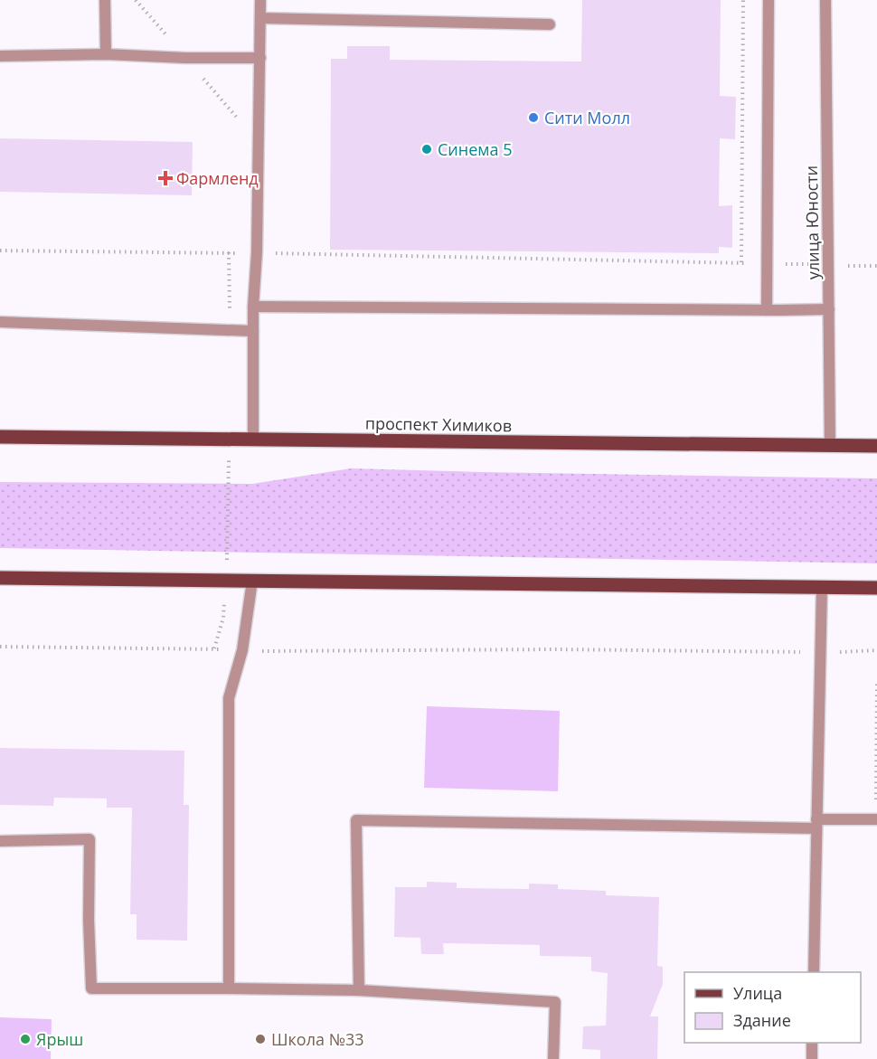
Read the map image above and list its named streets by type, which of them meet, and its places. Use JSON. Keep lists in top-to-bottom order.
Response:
{
  "streets": {
    "main road": ["проспект Химиков"],
    "street": ["улица Юности"]
  },
  "crossings": [
    ["улица Юности", "проспект Химиков"]
  ],
  "places": {
    "other": [
      "Сити Молл",
      "Синема 5",
      "Ярыш",
      "Школа №33"
    ],
    "health": ["Фармленд"]
  },
  "legend": ["Улица", "Здание"]
}
